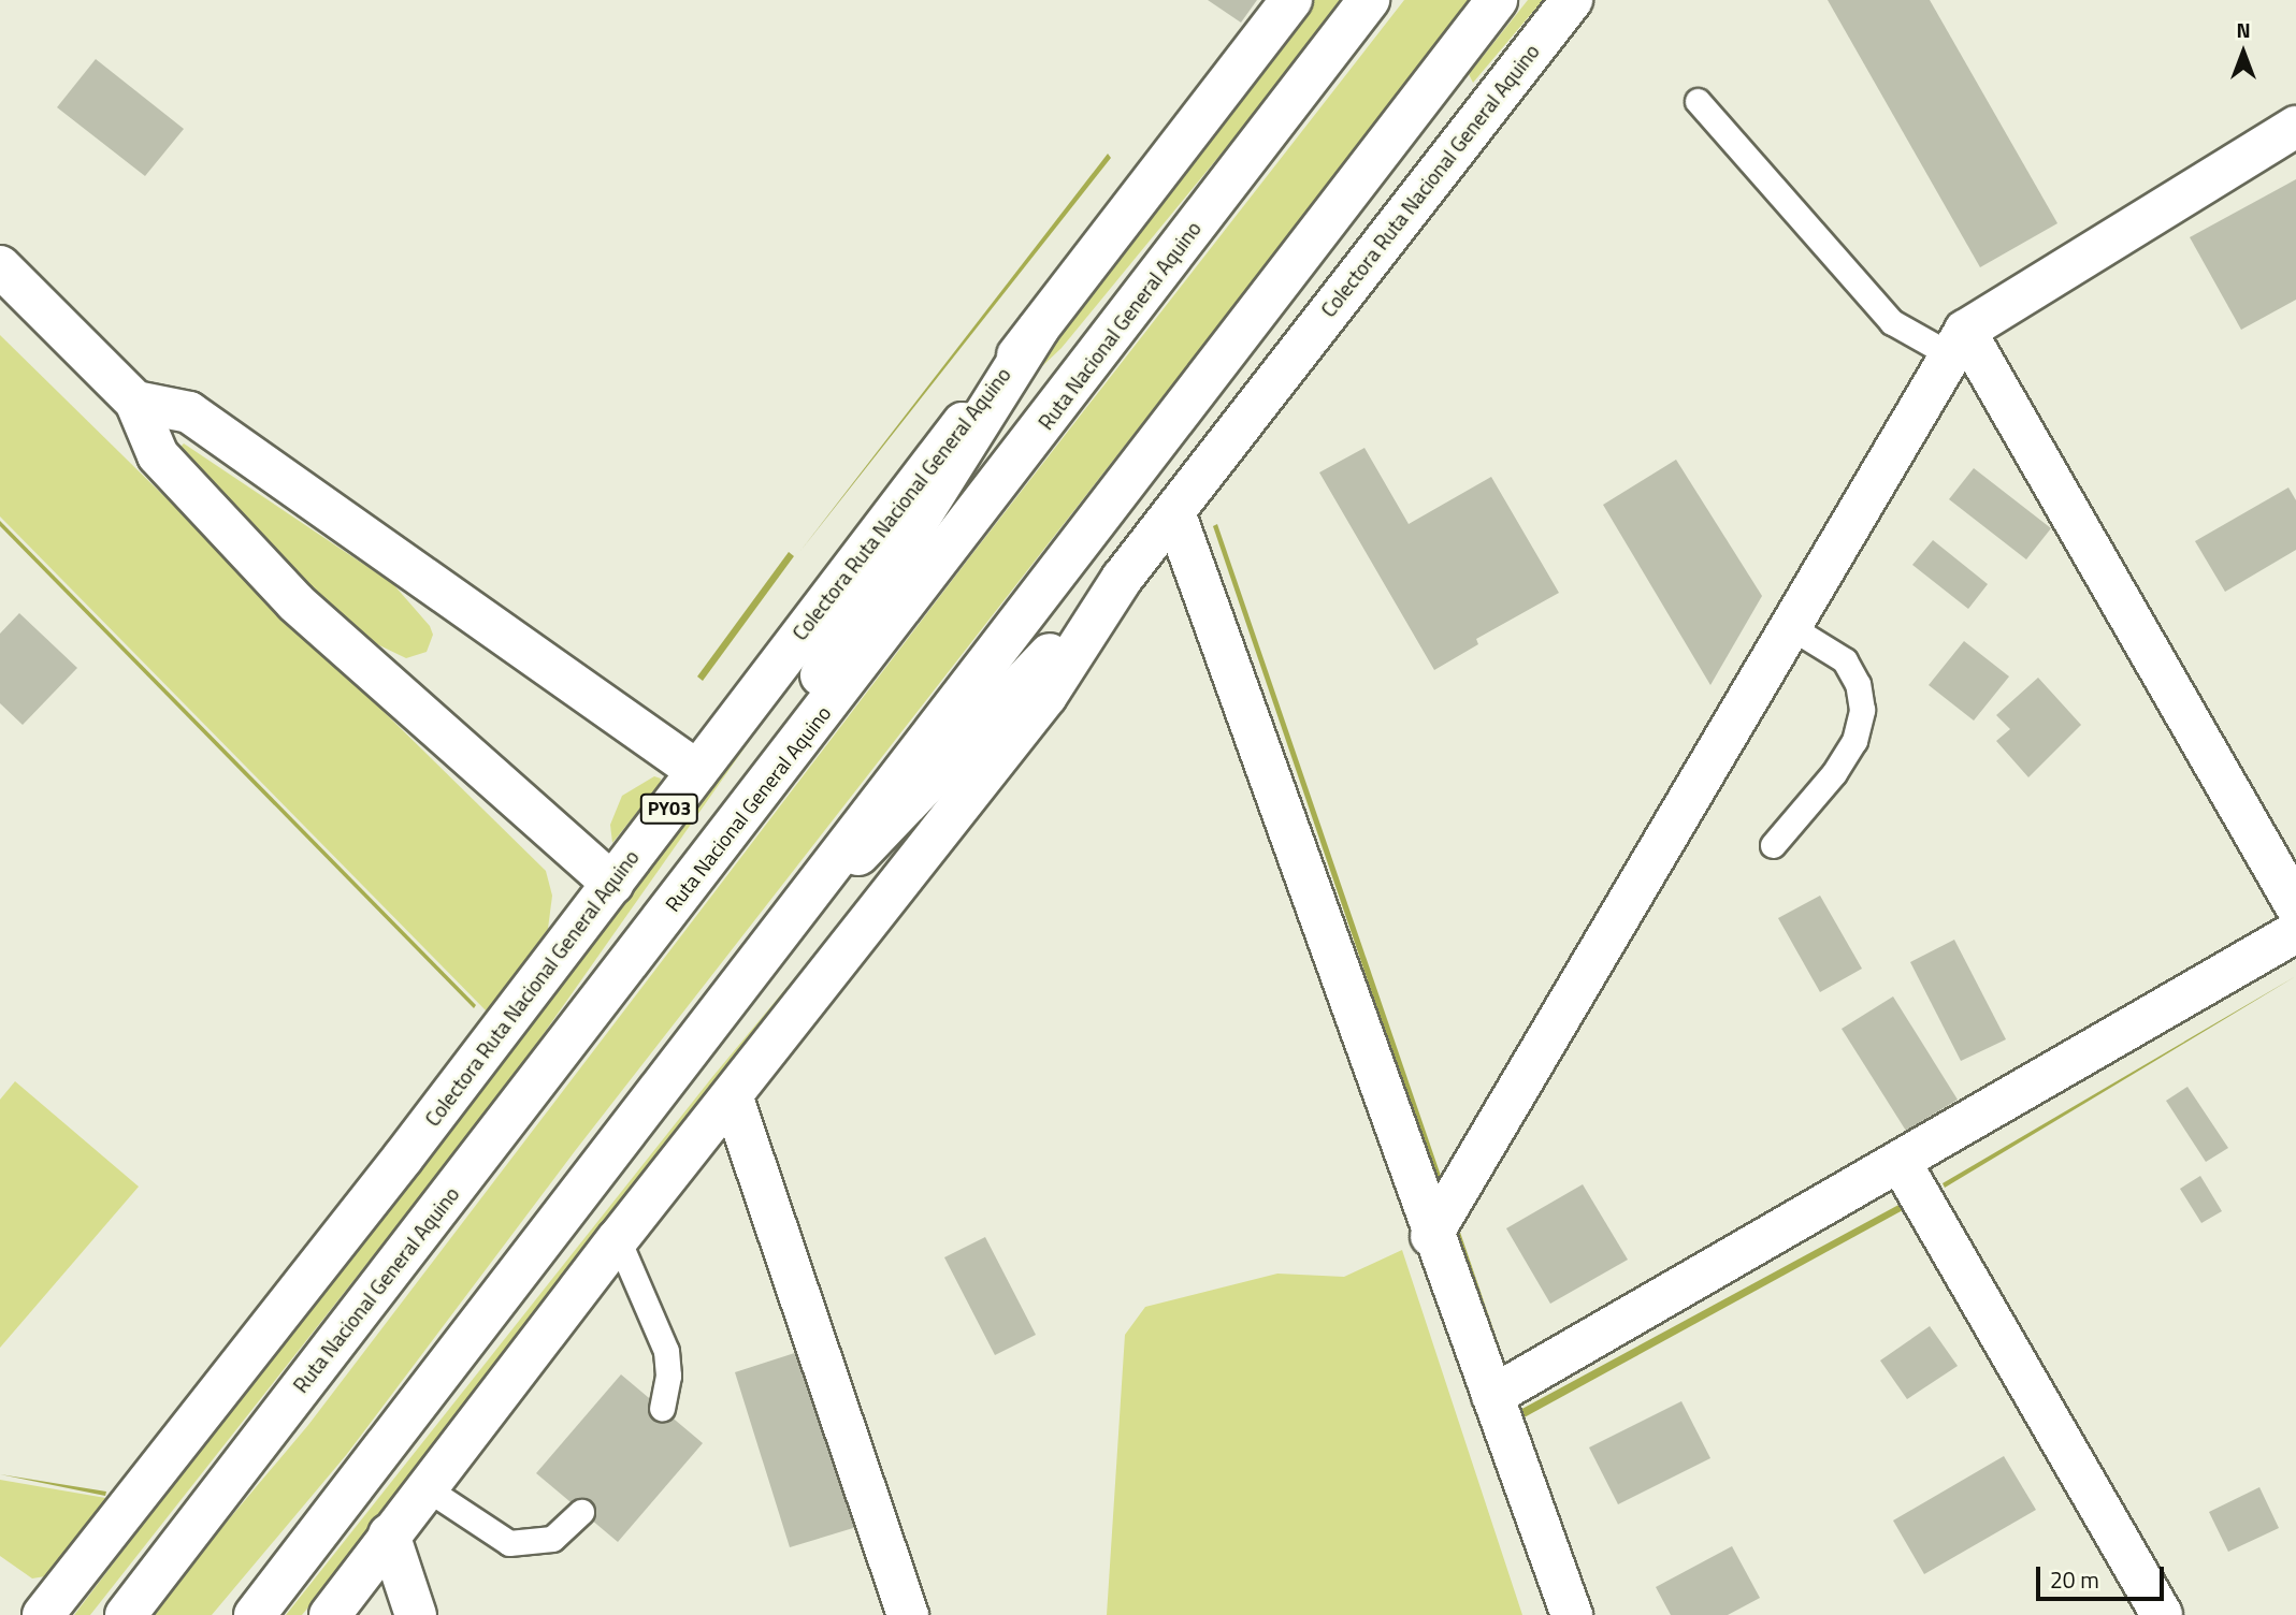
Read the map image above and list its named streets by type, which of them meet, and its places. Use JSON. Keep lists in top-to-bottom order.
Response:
{
  "streets": {
    "main road": ["Colectora Ruta Nacional General Aquino", "Ruta Nacional General Aquino", "PY03"]
  },
  "scale_bar": "20 m",
  "north": "top"
}
